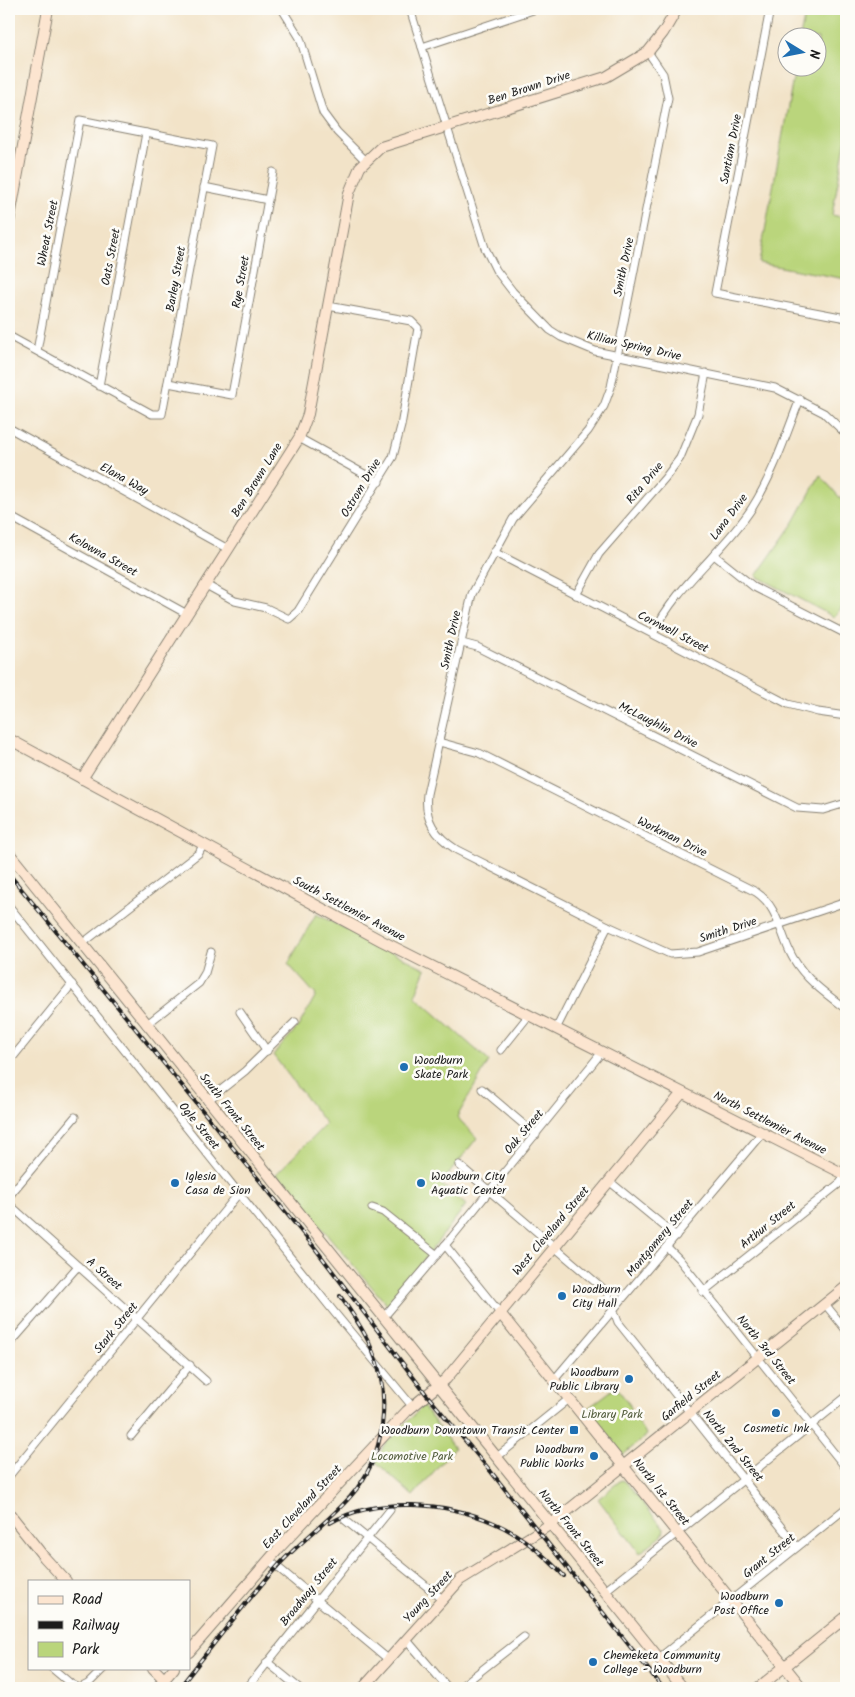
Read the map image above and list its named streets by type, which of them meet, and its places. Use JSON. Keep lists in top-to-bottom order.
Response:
{
  "streets": {
    "street": [
      "Ben Brown Drive",
      "Santiam Drive",
      "Wheat Street",
      "Oats Street",
      "Smith Drive",
      "Barley Street",
      "Rye Street",
      "Killian Spring Drive",
      "Elana Way",
      "Ben Brown Lane",
      "Rita Drive",
      "Ostrom Drive",
      "Lana Drive",
      "Kelowna Street",
      "Cornwell Street",
      "McLaughlin Drive",
      "Workman Drive",
      "South Settlemier Avenue",
      "South Front Street",
      "North Settlemier Avenue",
      "Ogle Street",
      "Oak Street",
      "Arthur Street",
      "West Cleveland Street",
      "Montgomery Street",
      "A Street",
      "Stark Street",
      "North 3rd Street",
      "Garfield Street",
      "North 2nd Street",
      "North 1st Street",
      "East Cleveland Street",
      "North Front Street",
      "Grant Street",
      "Broadway Street",
      "Young Street"
    ]
  },
  "crossings": [
    ["Ben Brown Drive", "Smith Drive"],
    ["Ben Brown Drive", "Killian Spring Drive"],
    ["Ben Brown Drive", "Ben Brown Lane"],
    ["Wheat Street", "Oats Street"],
    ["Wheat Street", "Barley Street"],
    ["Oats Street", "Barley Street"],
    ["Smith Drive", "Killian Spring Drive"],
    ["Smith Drive", "Cornwell Street"],
    ["Smith Drive", "McLaughlin Drive"],
    ["Smith Drive", "Workman Drive"],
    ["Barley Street", "Rye Street"],
    ["Killian Spring Drive", "Rita Drive"],
    ["Killian Spring Drive", "Lana Drive"],
    ["Elana Way", "Ben Brown Lane"],
    ["Ben Brown Lane", "Ostrom Drive"],
    ["Ben Brown Lane", "Kelowna Street"],
    ["Ben Brown Lane", "South Settlemier Avenue"],
    ["Rita Drive", "Cornwell Street"],
    ["Lana Drive", "Cornwell Street"],
    ["South Settlemier Avenue", "North Settlemier Avenue"],
    ["South Settlemier Avenue", "Oak Street"],
    ["South Settlemier Avenue", "West Cleveland Street"],
    ["South Front Street", "Oak Street"],
    ["South Front Street", "West Cleveland Street"],
    ["South Front Street", "East Cleveland Street"],
    ["South Front Street", "North Front Street"],
    ["North Settlemier Avenue", "Arthur Street"],
    ["North Settlemier Avenue", "West Cleveland Street"],
    ["North Settlemier Avenue", "Montgomery Street"],
    ["Ogle Street", "Stark Street"],
    ["Ogle Street", "East Cleveland Street"],
    ["Oak Street", "North 2nd Street"],
    ["Arthur Street", "North 3rd Street"],
    ["West Cleveland Street", "North 2nd Street"],
    ["West Cleveland Street", "North 1st Street"],
    ["West Cleveland Street", "East Cleveland Street"],
    ["West Cleveland Street", "North Front Street"],
    ["Montgomery Street", "North 3rd Street"],
    ["Montgomery Street", "North 2nd Street"],
    ["Montgomery Street", "North 1st Street"],
    ["A Street", "Stark Street"],
    ["North 3rd Street", "Garfield Street"],
    ["Garfield Street", "North 2nd Street"],
    ["Garfield Street", "North 1st Street"],
    ["Garfield Street", "North Front Street"],
    ["Garfield Street", "Young Street"],
    ["North 2nd Street", "Grant Street"],
    ["North 1st Street", "Grant Street"],
    ["East Cleveland Street", "North Front Street"],
    ["North Front Street", "Grant Street"],
    ["North Front Street", "Young Street"]
  ],
  "parks": ["Library Park", "Locomotive Park"],
  "places": {
    "other": [
      "Woodburn Skate Park",
      "Iglesia Casa de Sion",
      "Woodburn City Aquatic Center",
      "Woodburn City Hall",
      "Woodburn Public Library",
      "Cosmetic Ink",
      "Woodburn Public Works",
      "Woodburn Post Office",
      "Chemeketa Community College - Woodburn"
    ],
    "transit": ["Woodburn Downtown Transit Center"]
  },
  "legend": ["Road", "Railway", "Park"],
  "north": "right"
}
